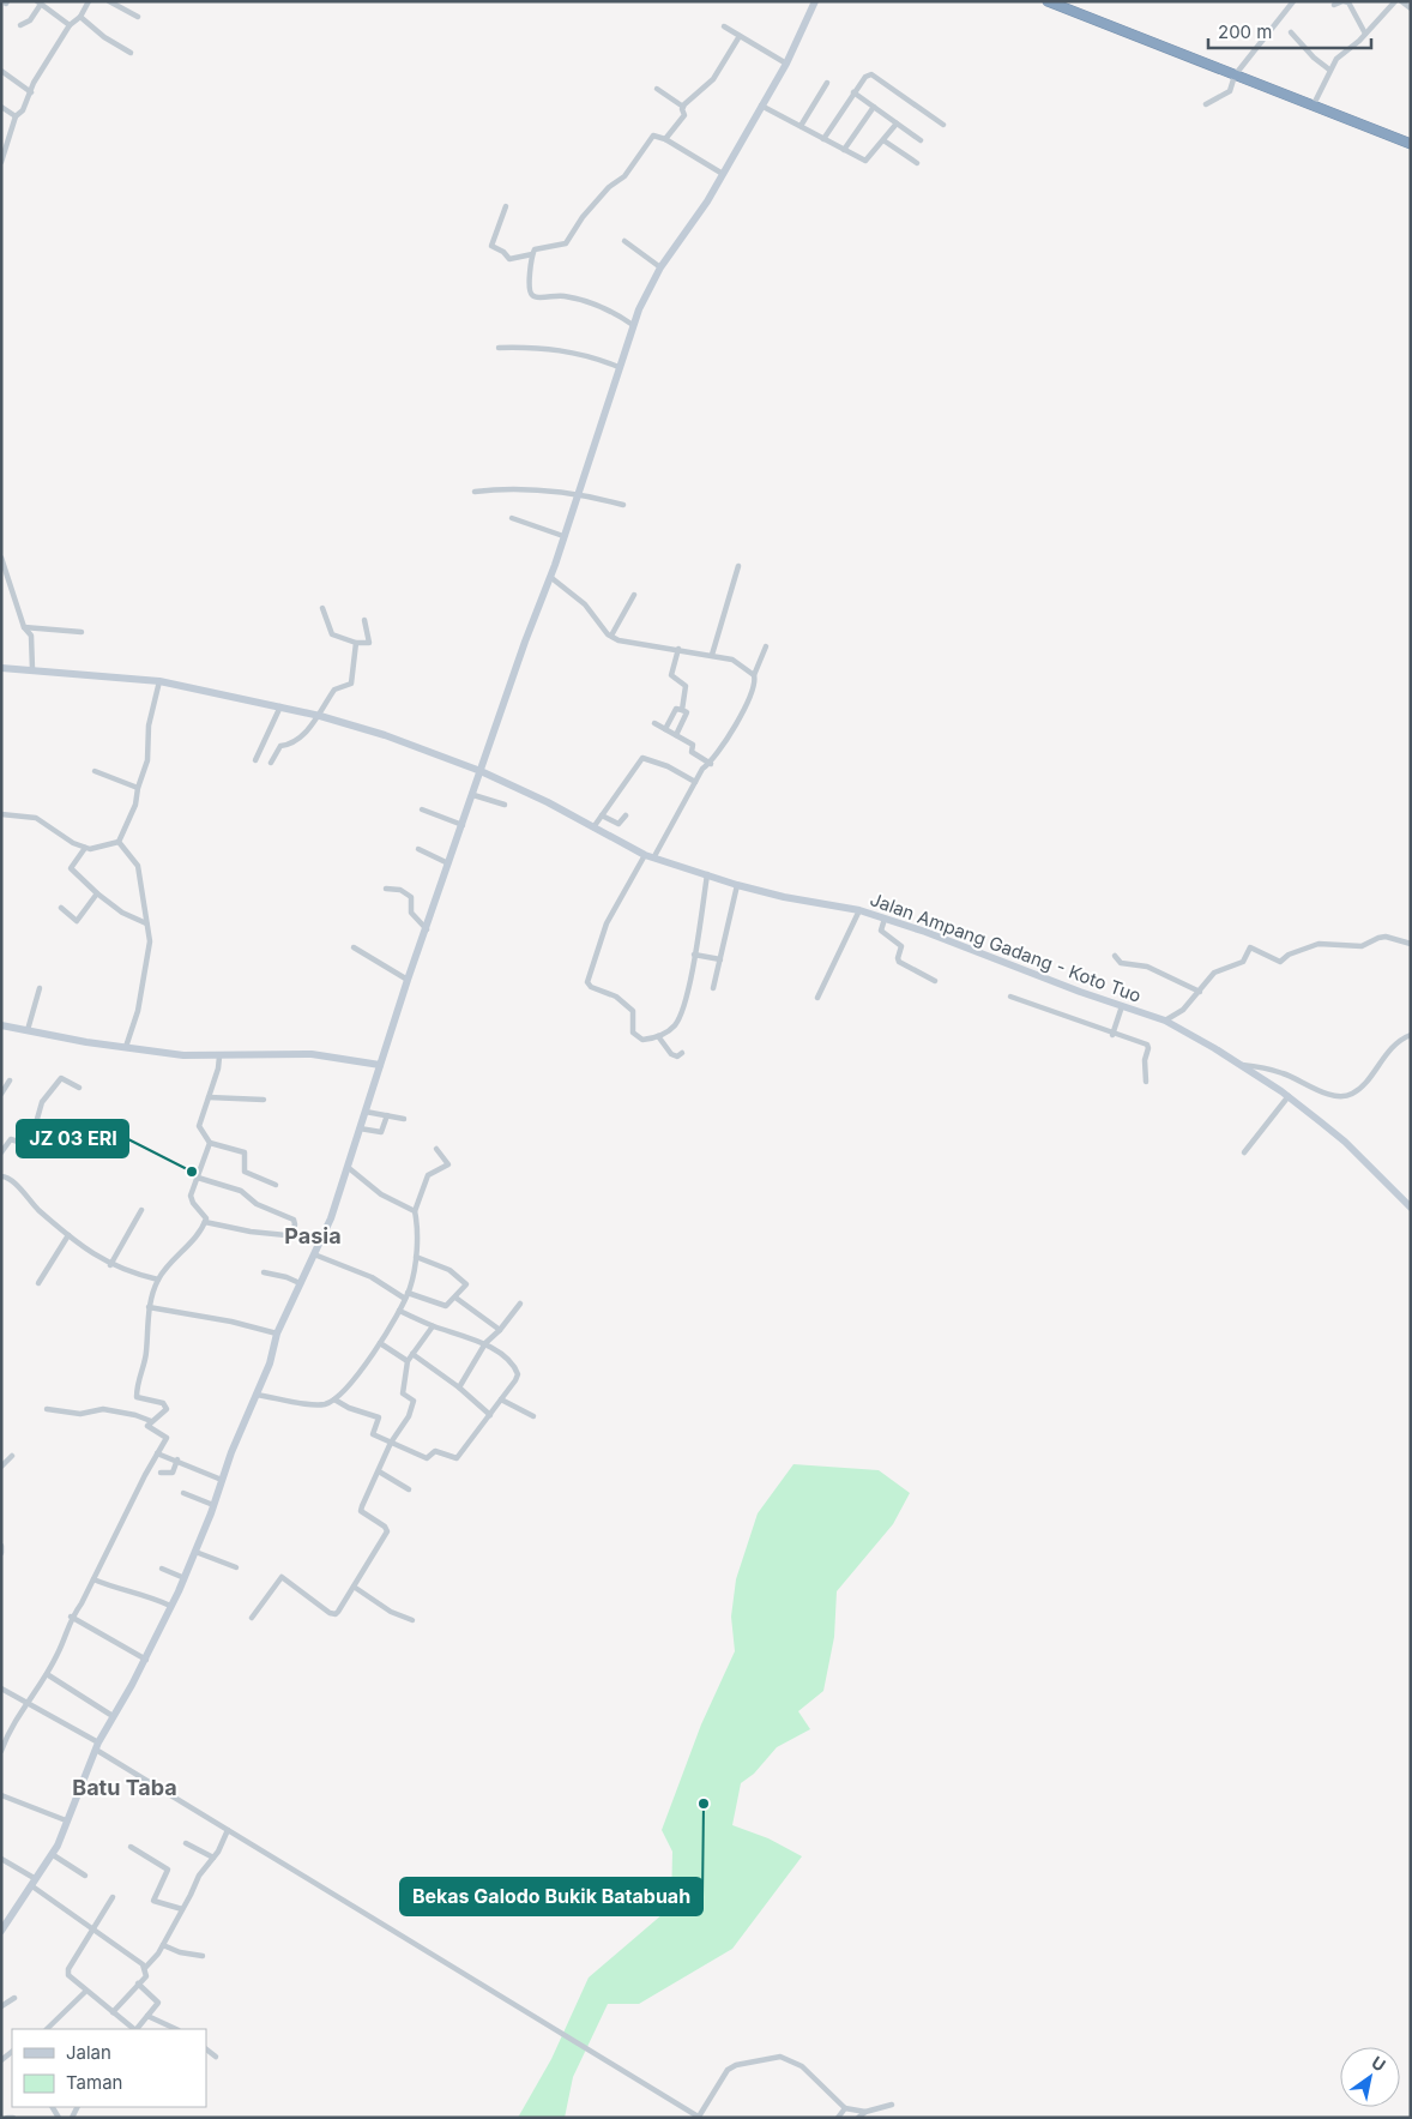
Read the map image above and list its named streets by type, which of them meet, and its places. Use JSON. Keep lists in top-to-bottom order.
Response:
{
  "streets": {
    "street": ["Jalan Ampang Gadang - Koto Tuo"]
  },
  "districts": ["Pasia", "Batu Taba"],
  "places": ["JZ 03 ERI", "Bekas Galodo Bukik Batabuah"],
  "legend": ["Jalan", "Taman"],
  "scale_bar": "200 m",
  "north": "top right"
}
